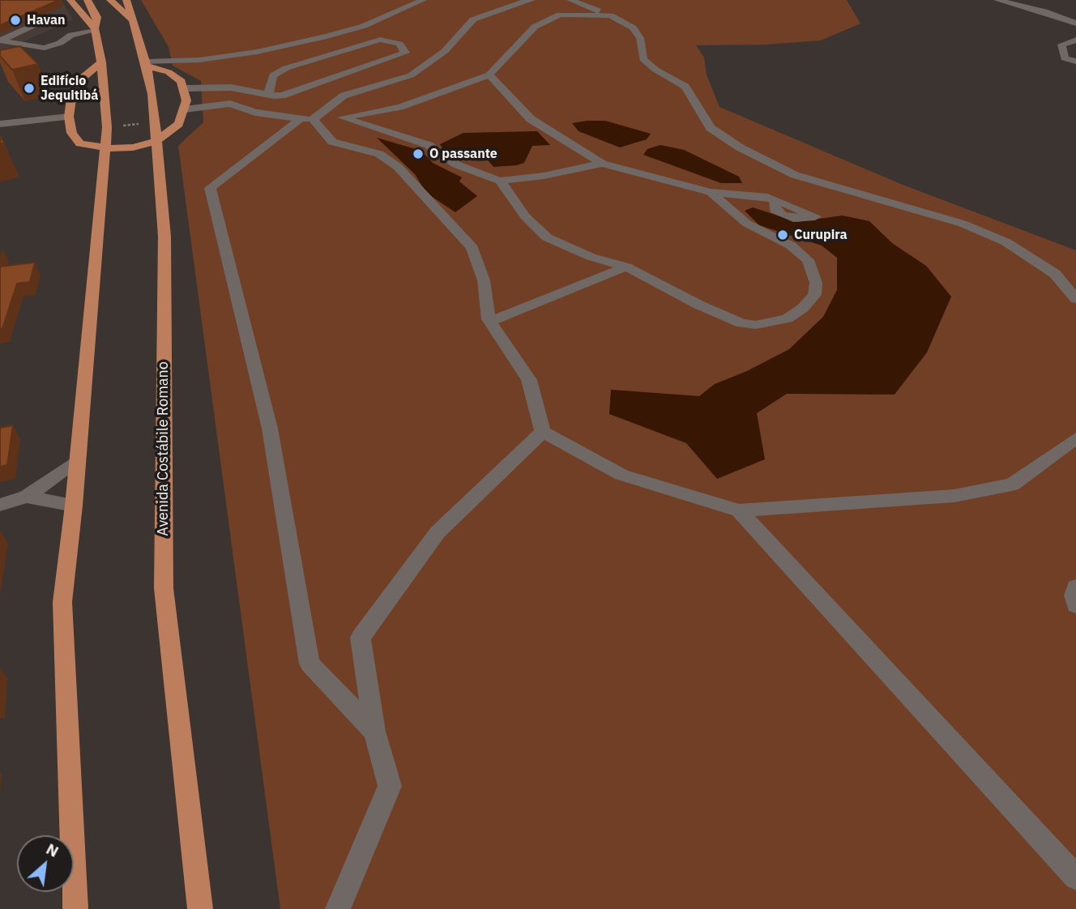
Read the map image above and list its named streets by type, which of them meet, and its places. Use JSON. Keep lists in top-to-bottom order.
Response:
{
  "streets": {
    "main road": ["Avenida Costábile Romano"]
  },
  "places": [
    "Havan",
    "Edifício Jequitibá",
    "O passante",
    "Curupira"
  ],
  "north": "top right"
}
